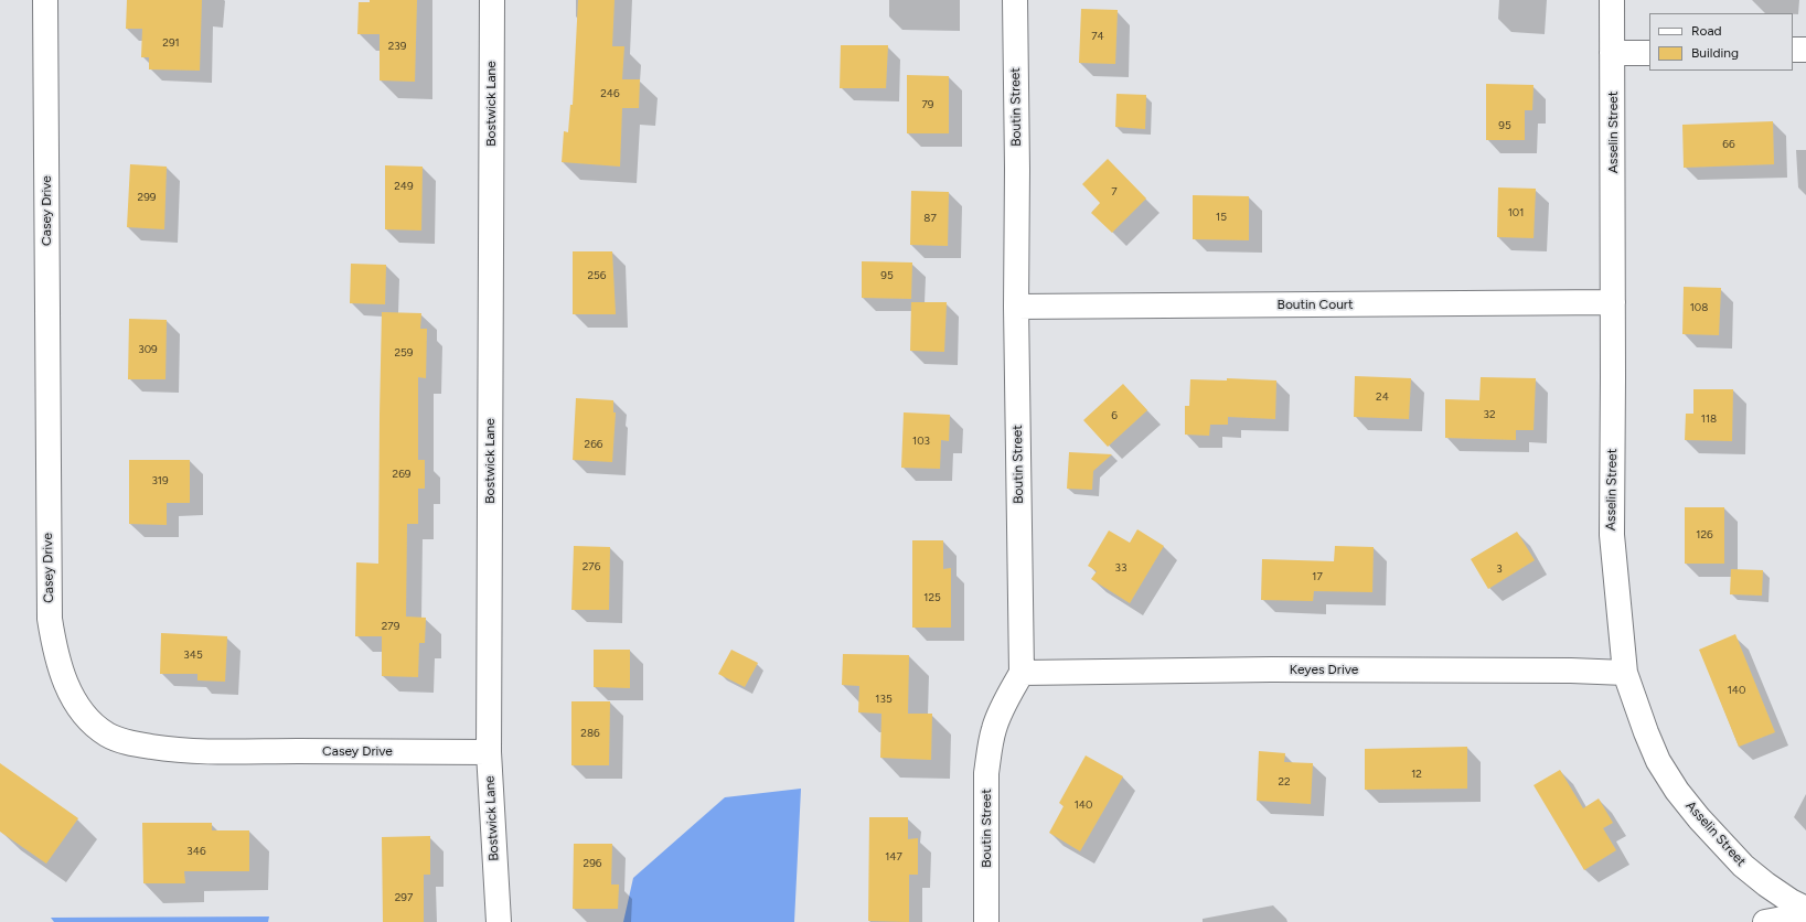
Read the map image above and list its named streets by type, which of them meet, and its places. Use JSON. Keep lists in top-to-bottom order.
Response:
{
  "streets": {
    "street": [
      "Bostwick Lane",
      "Boutin Street",
      "Asselin Street",
      "Casey Drive",
      "Boutin Court",
      "Keyes Drive"
    ]
  },
  "crossings": [
    ["Bostwick Lane", "Casey Drive"],
    ["Boutin Street", "Boutin Court"],
    ["Boutin Street", "Keyes Drive"],
    ["Asselin Street", "Boutin Court"],
    ["Asselin Street", "Keyes Drive"]
  ],
  "house_numbers": [
    "74",
    "291",
    "239",
    "246",
    "79",
    "95",
    "66",
    "249",
    "7",
    "299",
    "101",
    "15",
    "87",
    "256",
    "95",
    "108",
    "309",
    "259",
    "24",
    "32",
    "6",
    "118",
    "103",
    "266",
    "269",
    "319",
    "126",
    "276",
    "33",
    "3",
    "17",
    "125",
    "279",
    "345",
    "140",
    "135",
    "286",
    "12",
    "22",
    "140",
    "346",
    "147",
    "296",
    "297"
  ],
  "legend": ["Road", "Building"]
}
